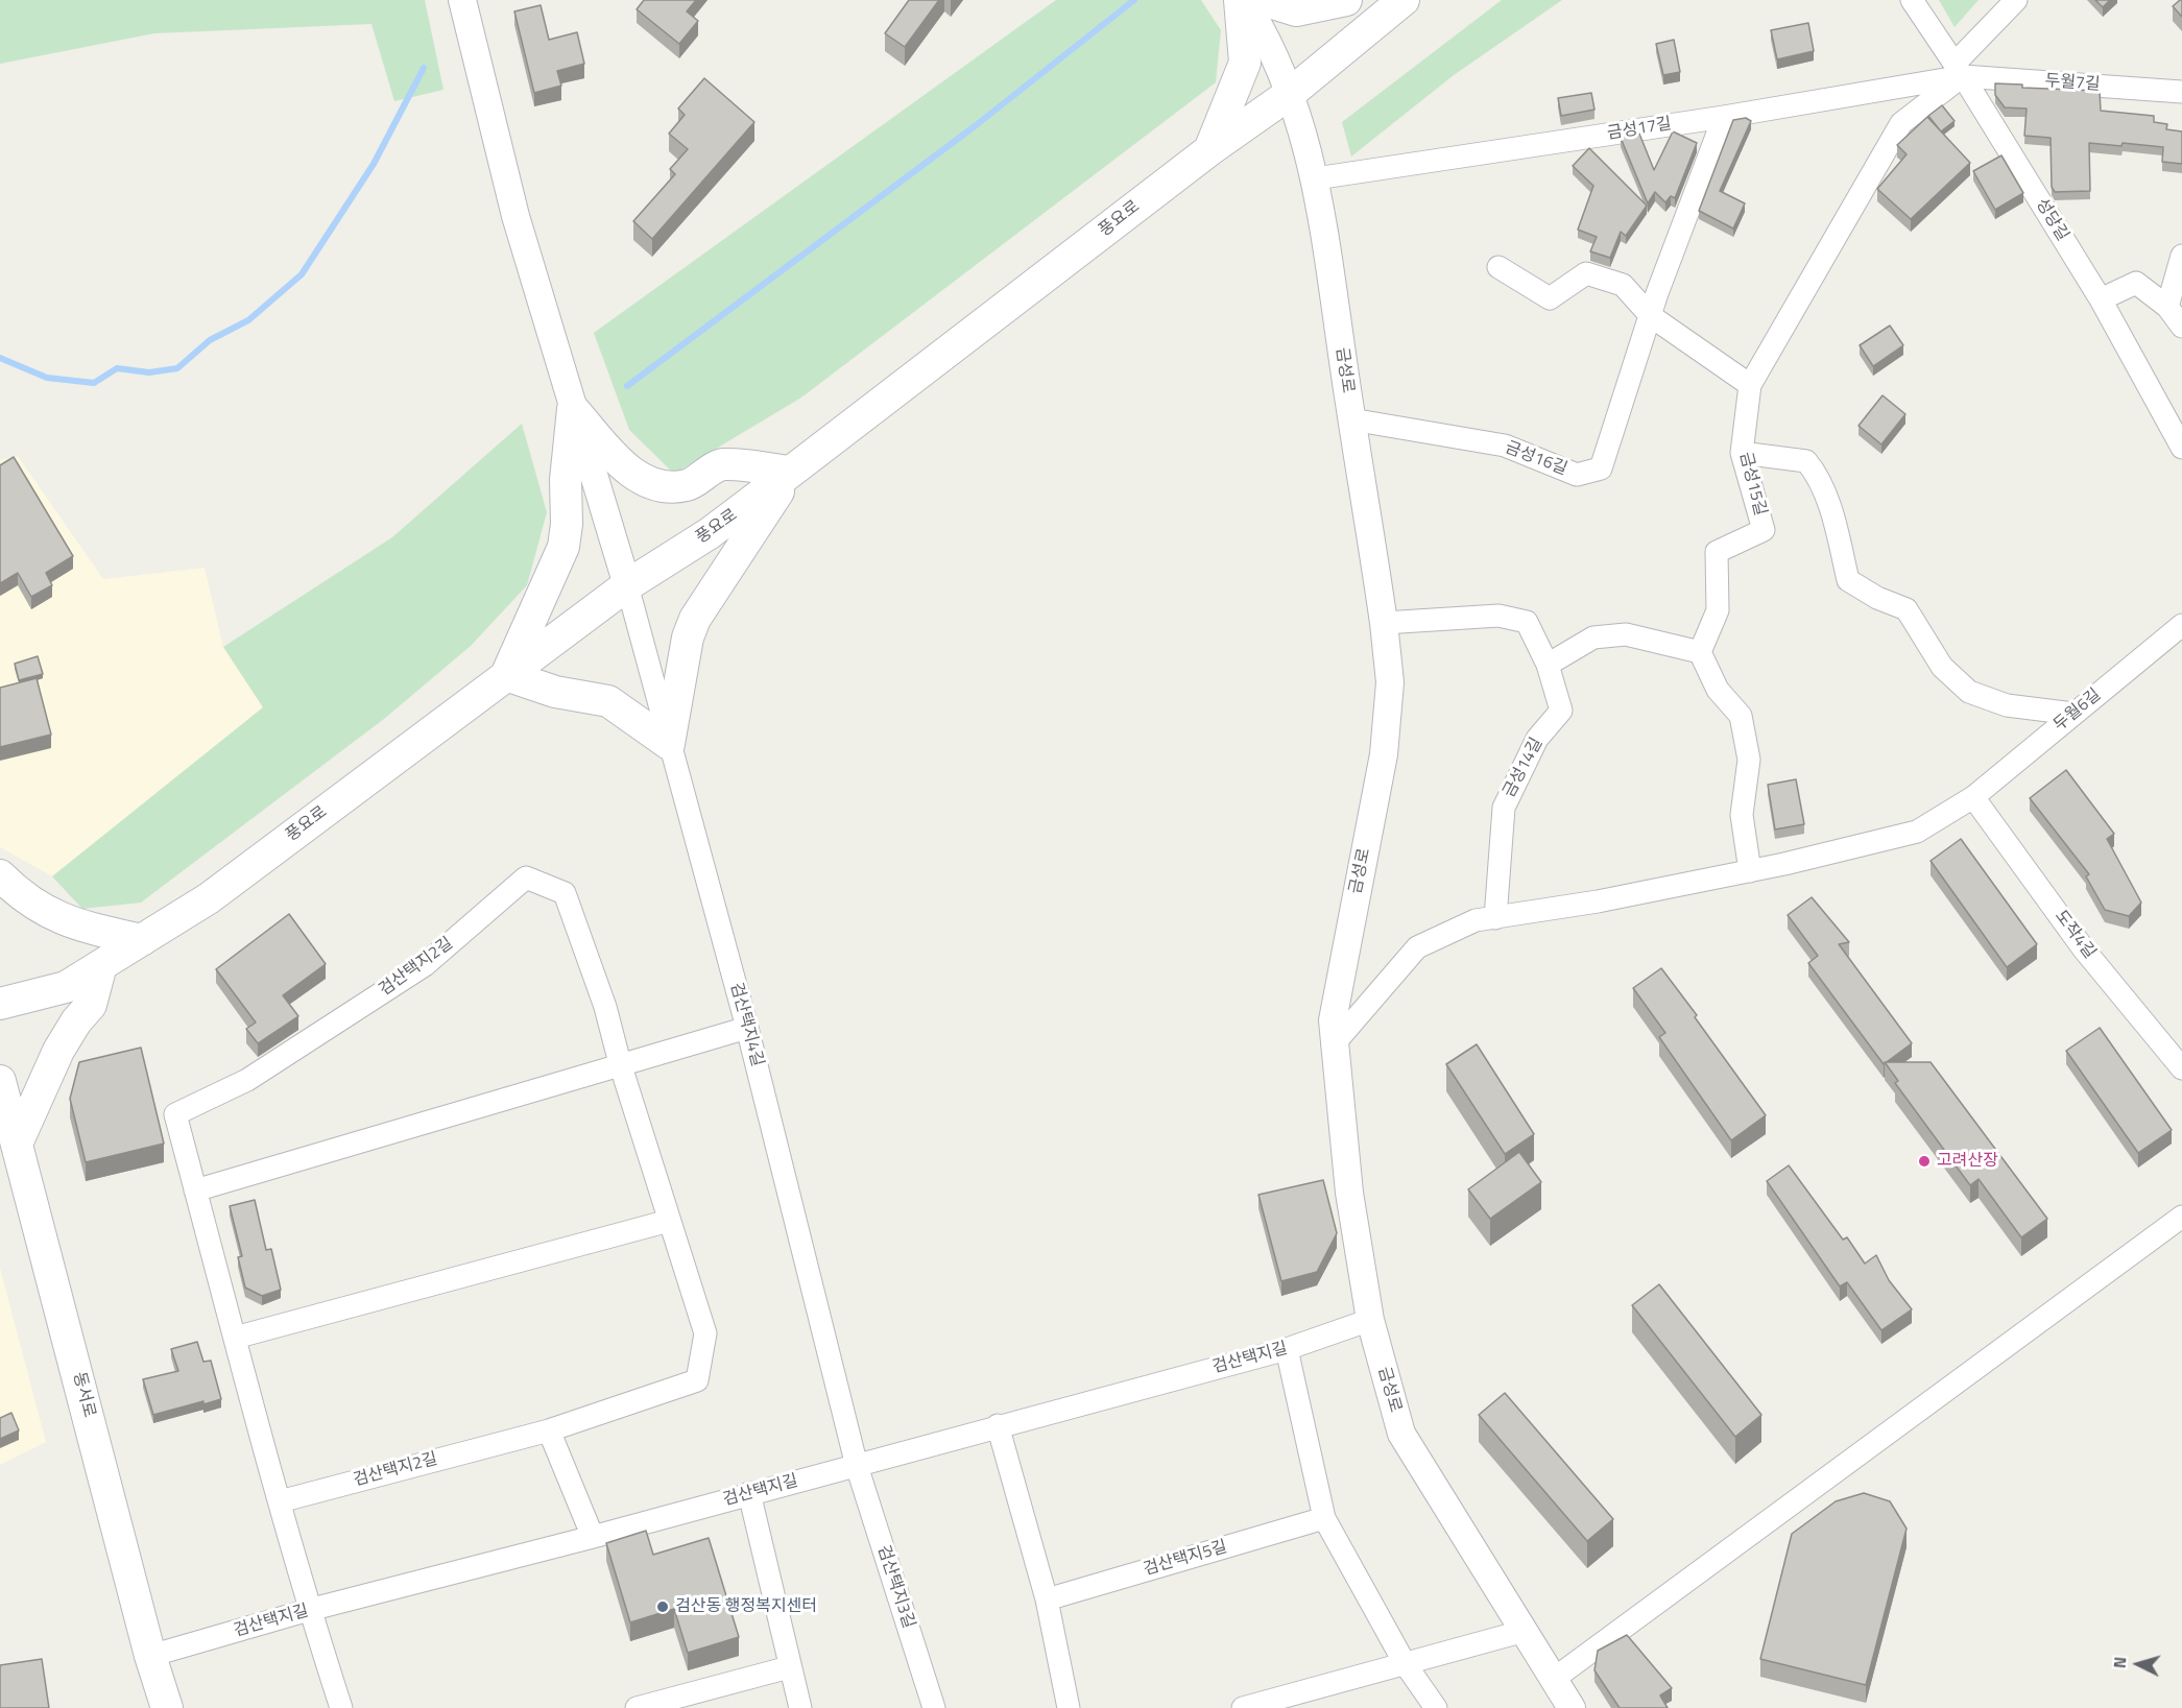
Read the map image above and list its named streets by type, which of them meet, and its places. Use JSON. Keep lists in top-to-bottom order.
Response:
{
  "streets": {
    "main road": ["풍요로", "동서로"],
    "street": [
      "두월7길",
      "금성17길",
      "성당길",
      "금성로",
      "금성16길",
      "금성15길",
      "두월6길",
      "금성14길",
      "도작4길",
      "검산택지2길",
      "검산택지4길",
      "검산택지길",
      "검산택지5길",
      "검산택지3길"
    ]
  },
  "crossings": [
    ["두월7길", "금성17길"],
    ["두월7길", "성당길"],
    ["두월7길", "금성15길"],
    ["금성17길", "성당길"],
    ["금성17길", "금성로"],
    ["금성17길", "금성16길"],
    ["금성17길", "금성15길"],
    ["풍요로", "금성로"],
    ["풍요로", "검산택지4길"],
    ["성당길", "금성15길"],
    ["금성로", "금성16길"],
    ["금성로", "검산택지길"],
    ["두월6길", "도작4길"],
    ["검산택지2길", "검산택지길"],
    ["검산택지4길", "검산택지길"],
    ["검산택지4길", "검산택지3길"],
    ["검산택지길", "동서로"],
    ["검산택지길", "검산택지3길"]
  ],
  "places": ["고려산장", "검산동 행정복지센터"],
  "north": "left"
}
